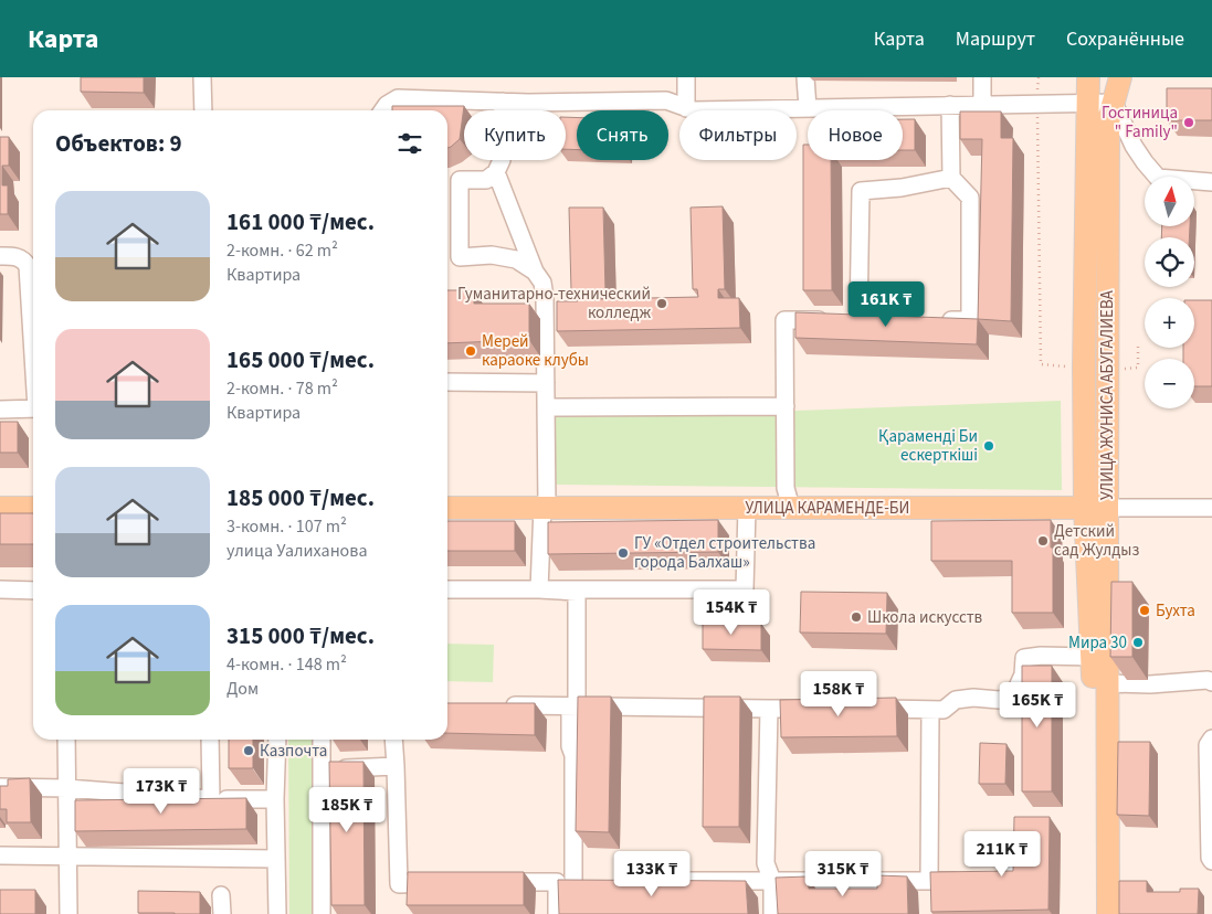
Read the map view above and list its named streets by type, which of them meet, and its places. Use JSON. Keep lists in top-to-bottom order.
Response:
{
  "streets": {
    "main road": ["УЛИЦА ЖУНИСА АБУГАЛИЕВА", "УЛИЦА КАРАМЕНДЕ-БИ"]
  },
  "crossings": [
    ["УЛИЦА ЖУНИСА АБУГАЛИЕВА", "УЛИЦА КАРАМЕНДЕ-БИ"]
  ],
  "places": [
    "Гостиница \" Family\"",
    "Гуманитарно-технический колледж",
    "Мерей караоке клубы",
    "Қараменді Би ескерткіші",
    "Детский сад Жулдыз",
    "ГУ «Отдел строительства города Балхаш»",
    "Бухта",
    "Школа искусств",
    "Мира 30",
    "Казпочта"
  ],
  "north": "top",
  "page": {
    "header": "Карта",
    "nav": ["Карта", "Маршрут", "Сохранённые"],
    "chip": [
      "Купить",
      "Снять",
      "Фильтры",
      "Новое"
    ],
    "heading": "Объектов: 9",
    "map_buttons": ["+", "−"],
    "list": [
      {
        "name": "161 000 ₸/мес.",
        "note": "2-комн. · 62 m² · Квартира"
      },
      {
        "name": "165 000 ₸/мес.",
        "note": "2-комн. · 78 m² · Квартира"
      },
      {
        "name": "185 000 ₸/мес.",
        "note": "3-комн. · 107 m² · улица Уалиханова"
      },
      {
        "name": "315 000 ₸/мес.",
        "note": "4-комн. · 148 m² · Дом"
      }
    ],
    "price": [
      "161K ₸",
      "154K ₸",
      "158K ₸",
      "165K ₸",
      "173K ₸",
      "185K ₸",
      "211K ₸",
      "133K ₸",
      "315K ₸"
    ]
  }
}
